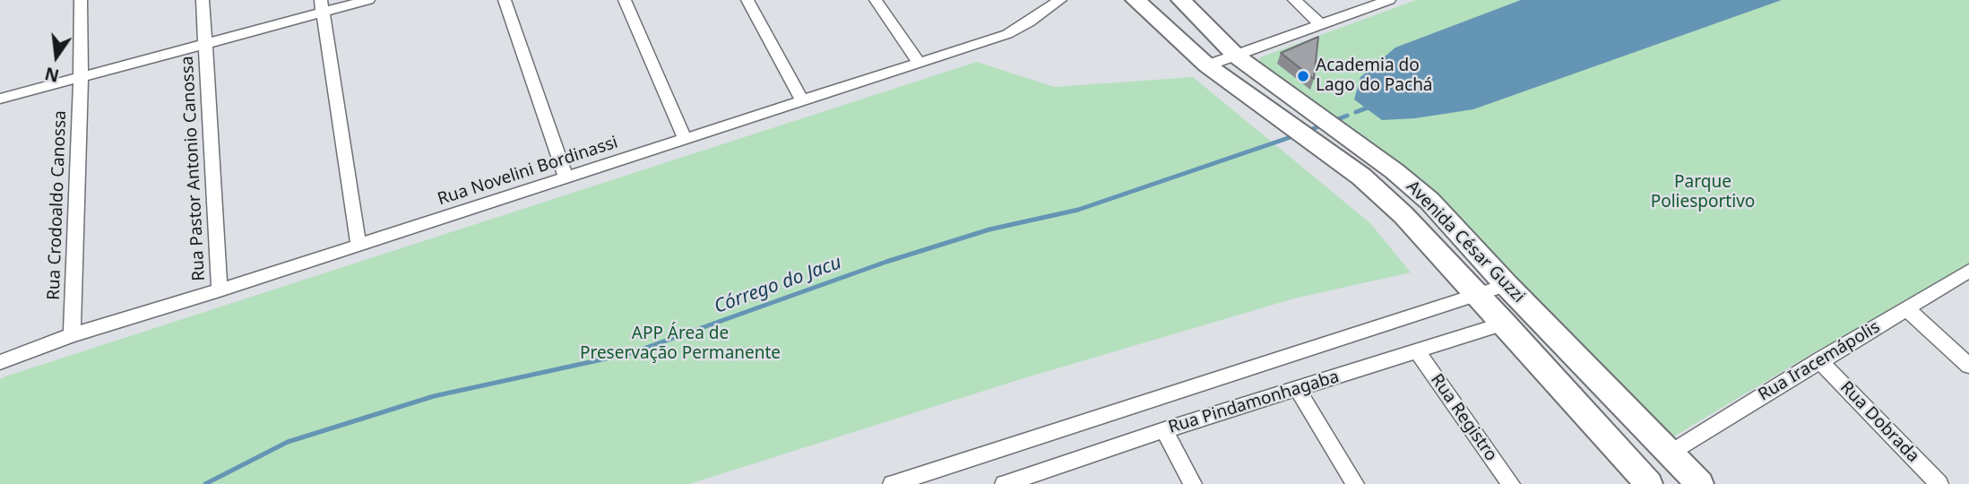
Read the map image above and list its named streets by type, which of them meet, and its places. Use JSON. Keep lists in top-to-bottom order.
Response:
{
  "streets": {
    "street": [
      "Rua Pastor Antonio Canossa",
      "Rua Novelini Bordinassi",
      "Rua Crodoaldo Canossa",
      "Avenida César Guzzi",
      "Rua Iracemápolis",
      "Rua Pindamonhagaba",
      "Rua Registro",
      "Rua Dobrada"
    ]
  },
  "crossings": [
    ["Rua Pastor Antonio Canossa", "Rua Novelini Bordinassi"],
    ["Rua Novelini Bordinassi", "Rua Crodoaldo Canossa"],
    ["Avenida César Guzzi", "Rua Iracemápolis"],
    ["Avenida César Guzzi", "Rua Pindamonhagaba"],
    ["Rua Iracemápolis", "Rua Dobrada"],
    ["Rua Pindamonhagaba", "Rua Registro"]
  ],
  "water": ["Córrego do Jacu"],
  "parks": ["Parque Poliesportivo", "APP Área de Preservação Permanente"],
  "places": ["Academia do Lago do Pachá"],
  "north": "bottom"
}
